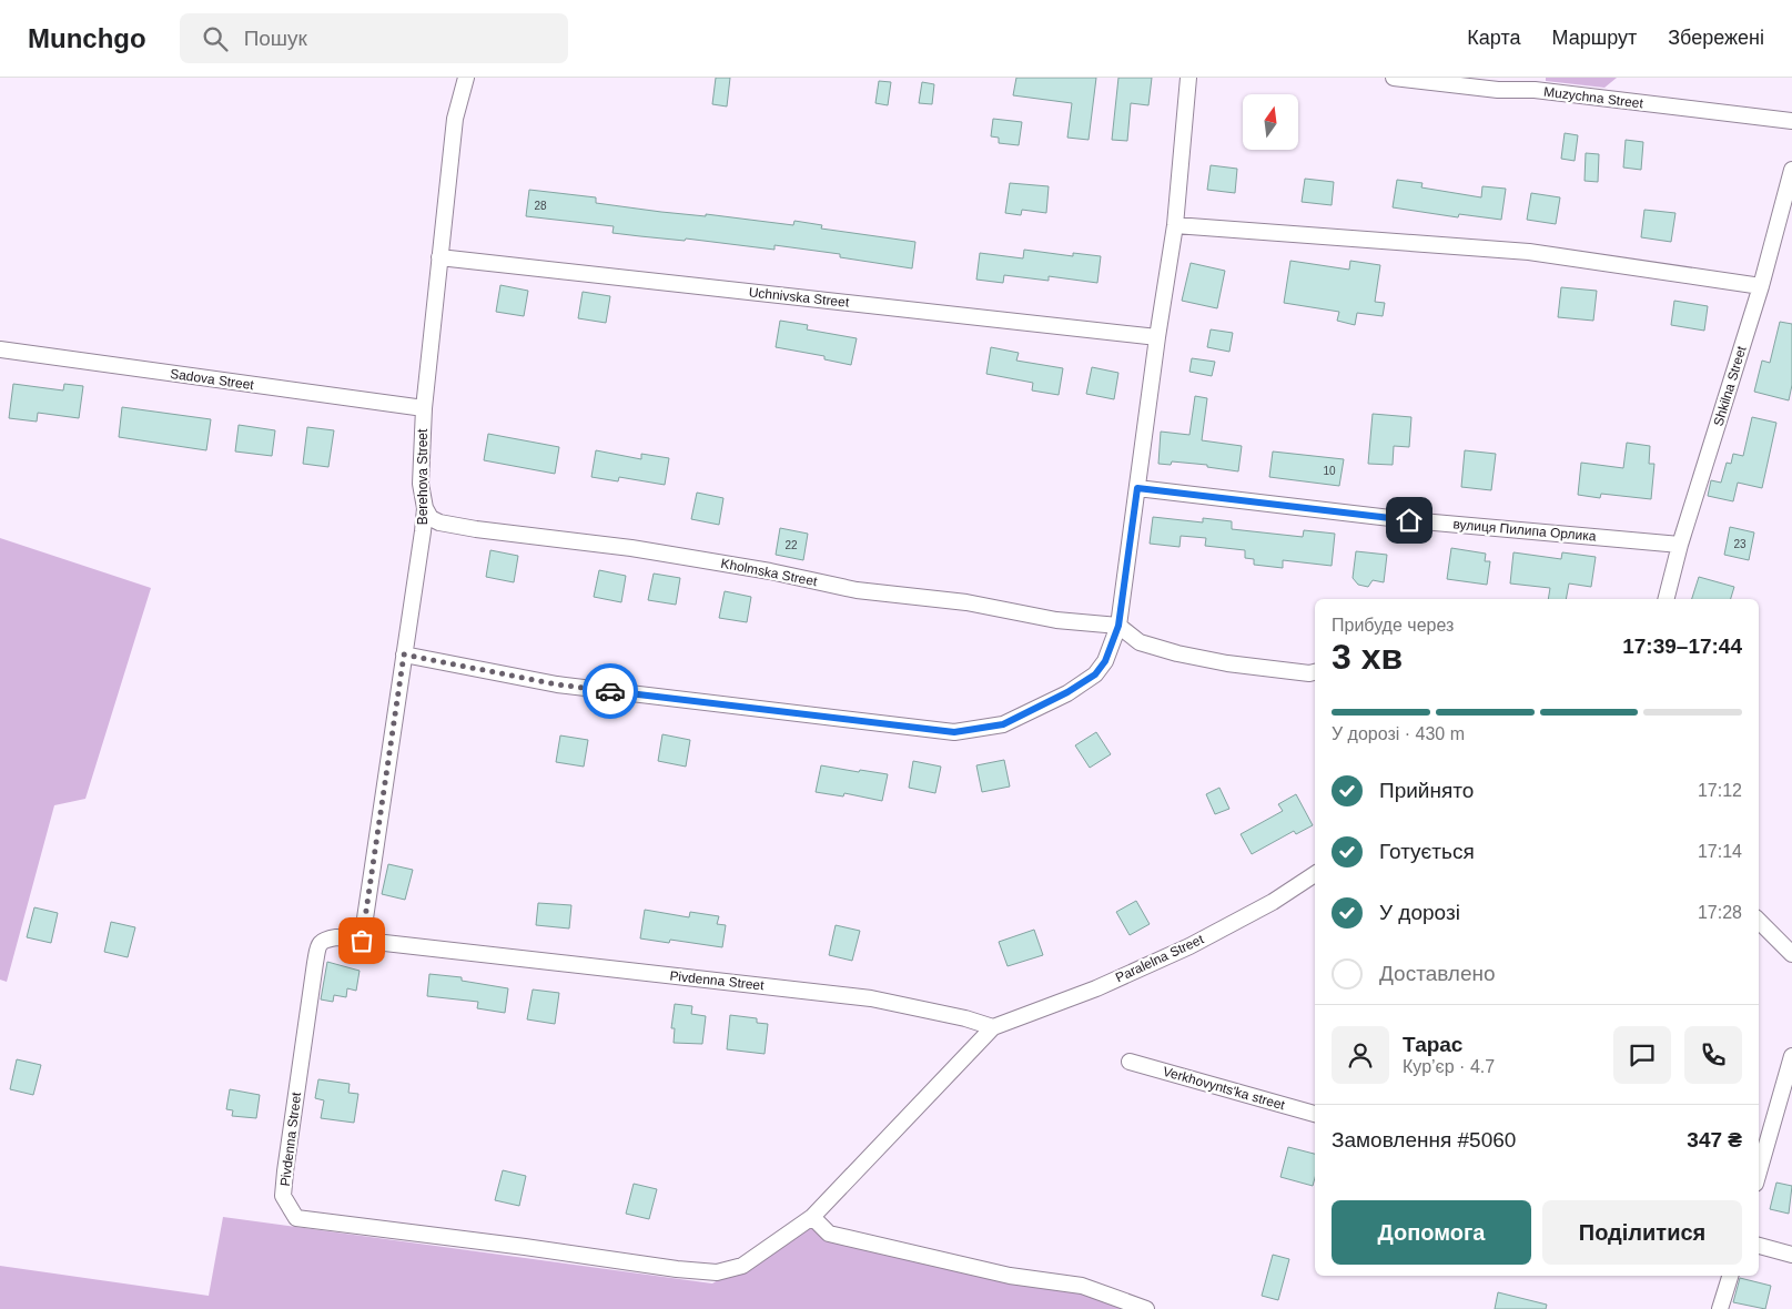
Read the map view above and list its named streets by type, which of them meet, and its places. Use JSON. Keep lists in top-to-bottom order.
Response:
{
  "streets": {
    "street": [
      "Muzychna Street",
      "Uchnivska Street",
      "Sadova Street",
      "Shkilna Street",
      "Berehova Street",
      "вулиця Пилипа Орлика",
      "Kholmska Street",
      "Paralelna Street",
      "Pivdenna Street",
      "Verkhovynts'ka street"
    ]
  },
  "crossings": [
    ["Uchnivska Street", "Berehova Street"],
    ["Sadova Street", "Berehova Street"],
    ["Shkilna Street", "вулиця Пилипа Орлика"],
    ["Berehova Street", "Kholmska Street"],
    ["Berehova Street", "Pivdenna Street"],
    ["Paralelna Street", "Pivdenna Street"]
  ],
  "house_numbers": [
    "28",
    "10",
    "23",
    "22"
  ],
  "north": "top",
  "page": {
    "header": "Munchgo",
    "search": "Пошук",
    "nav": ["Карта", "Маршрут", "Збережені"],
    "heading": ["3 хв", "Прибуде через", "17:39–17:44"],
    "panel": [
      "Тарас",
      "Кур’єр · 4.7",
      "Замовлення #5060",
      "347 ₴"
    ],
    "bar": "У дорозі · 430 m",
    "list": [
      ["Прийнято", "17:12"],
      ["Готується", "17:14"],
      ["У дорозі", "17:28"],
      "Доставлено"
    ],
    "buttons": ["Допомога", "Поділитися"]
  }
}
